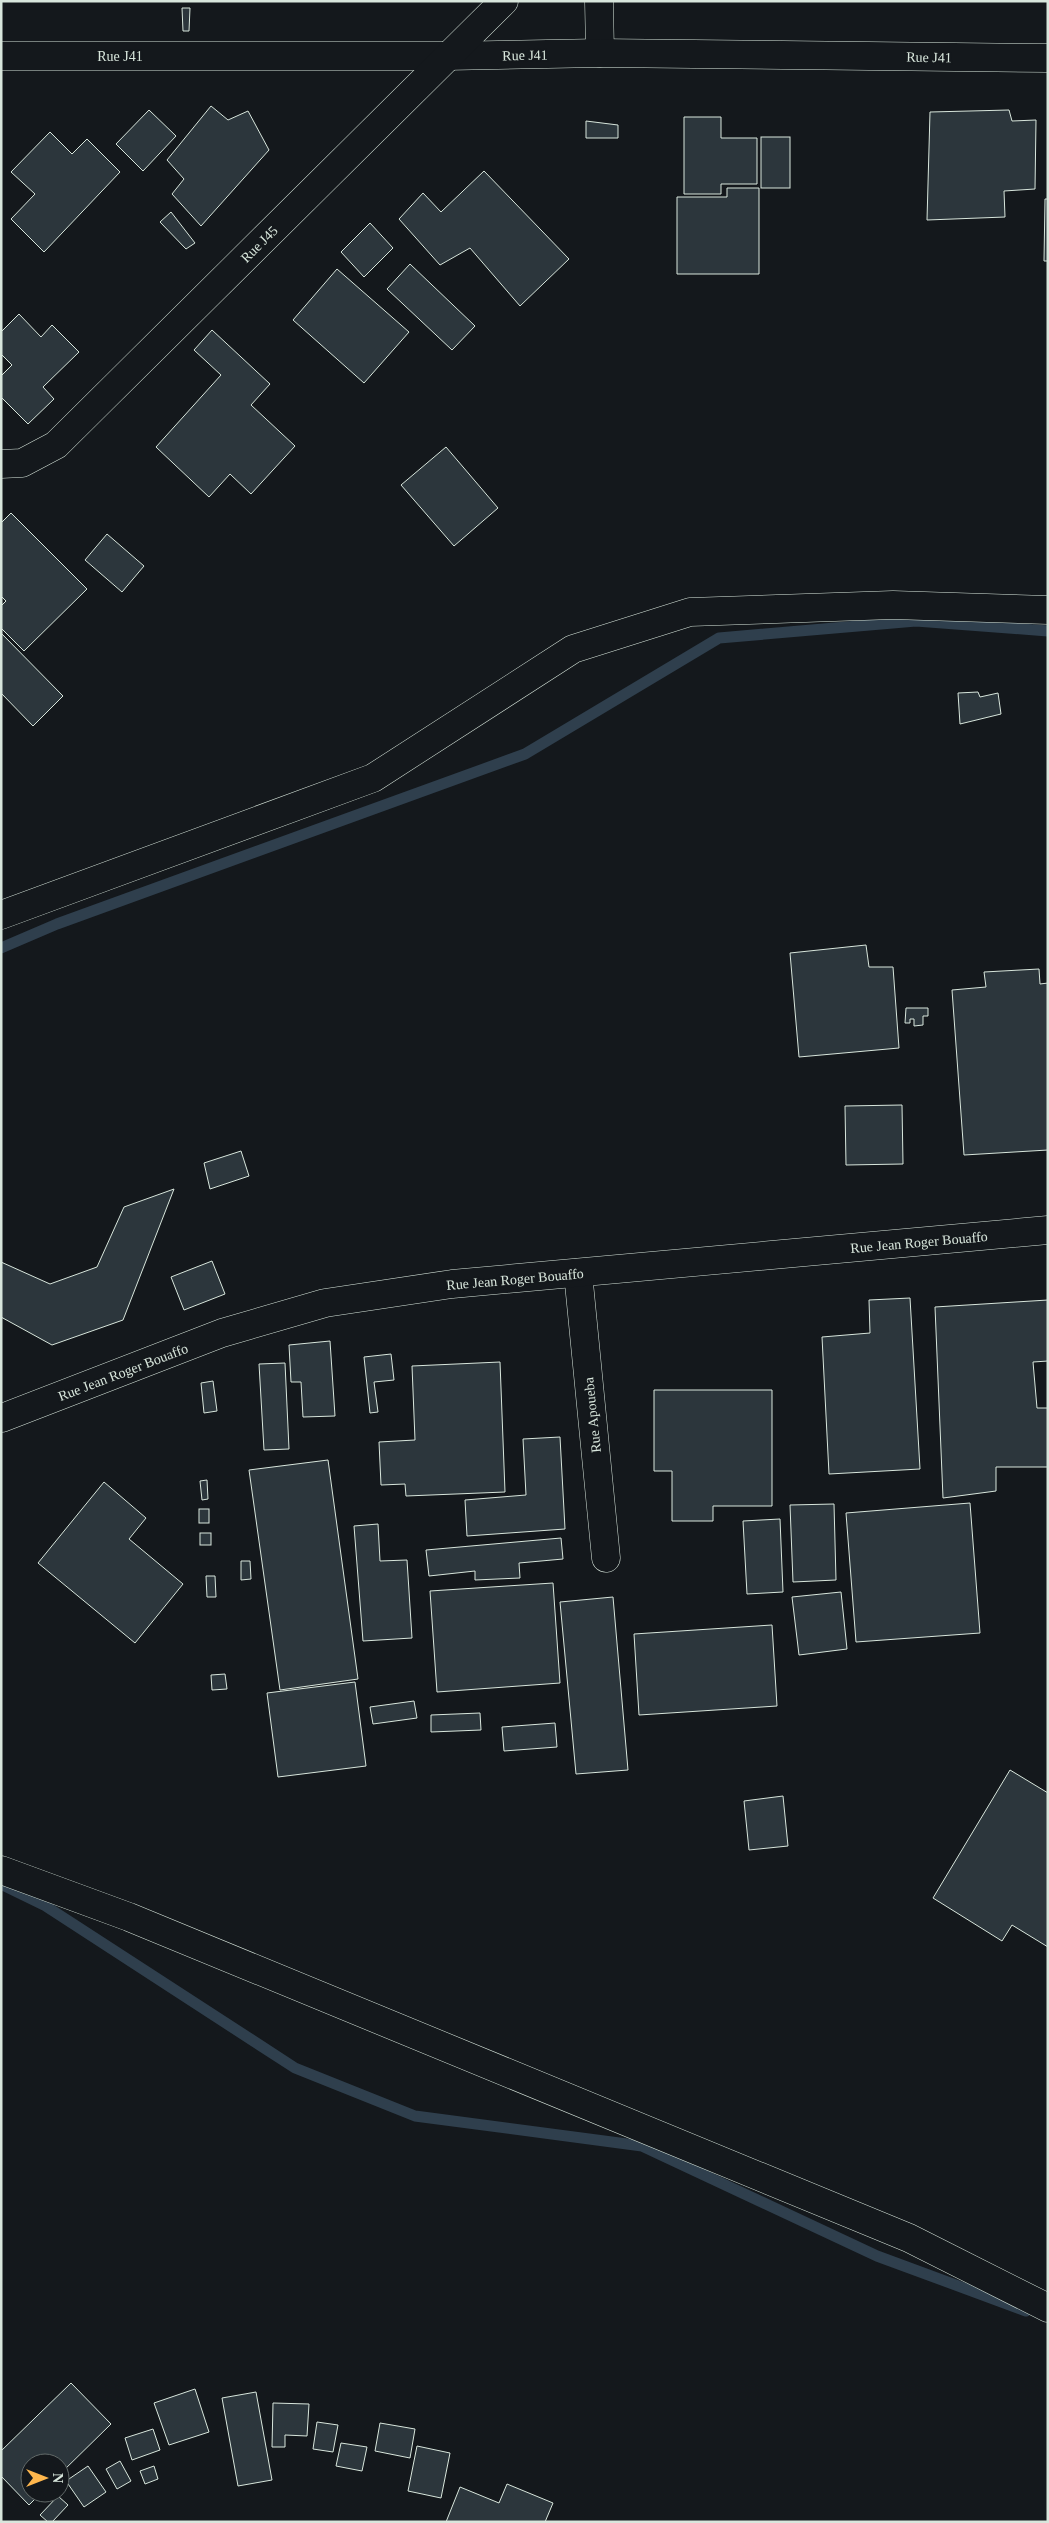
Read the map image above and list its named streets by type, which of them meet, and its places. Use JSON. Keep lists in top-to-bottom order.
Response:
{
  "streets": {
    "street": [
      "Rue J41",
      "Rue J45",
      "Rue Jean Roger Bouaffo",
      "Rue Apoueba"
    ]
  },
  "crossings": [
    ["Rue J41", "Rue J45"],
    ["Rue Jean Roger Bouaffo", "Rue Apoueba"]
  ],
  "north": "right"
}
